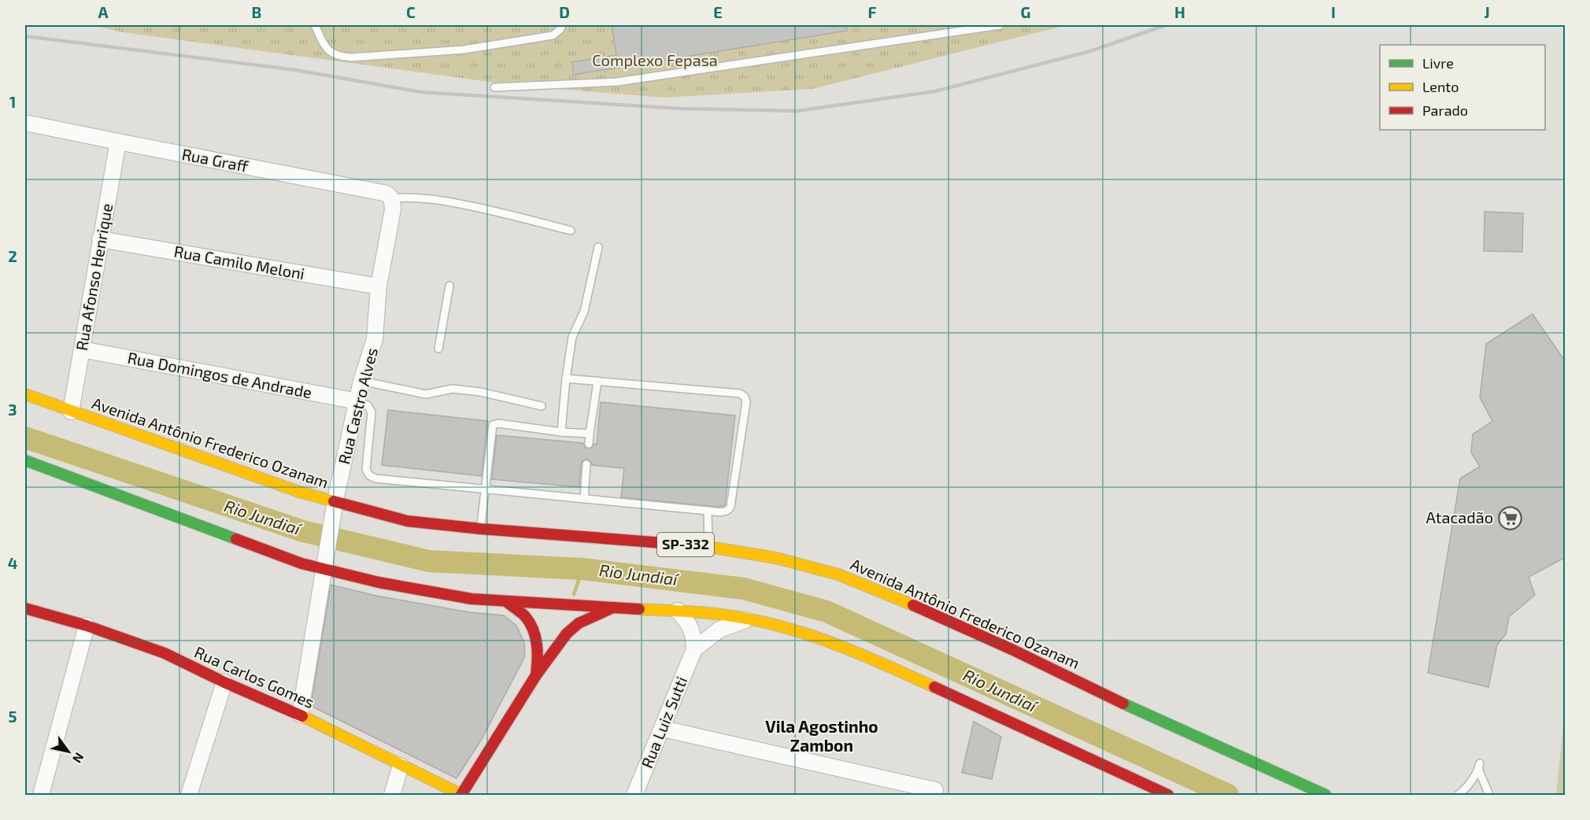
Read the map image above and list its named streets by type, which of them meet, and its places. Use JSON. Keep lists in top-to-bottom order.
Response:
{
  "streets": {
    "main road": ["Avenida Antônio Frederico Ozanam", "SP-332", "Rua Carlos Gomes"],
    "street": [
      "Rua Graff",
      "Rua Camilo Meloni",
      "Rua Afonso Henrique",
      "Rua Domingos de Andrade",
      "Rua Castro Alves",
      "Rua Luiz Sutti"
    ]
  },
  "crossings": [
    ["Rua Graff", "Rua Afonso Henrique"],
    ["Rua Graff", "Rua Castro Alves"],
    ["Rua Camilo Meloni", "Rua Afonso Henrique"],
    ["Rua Camilo Meloni", "Rua Castro Alves"],
    ["Rua Afonso Henrique", "Rua Domingos de Andrade"],
    ["Rua Afonso Henrique", "Avenida Antônio Frederico Ozanam"],
    ["Rua Domingos de Andrade", "Rua Castro Alves"],
    ["Rua Castro Alves", "Avenida Antônio Frederico Ozanam"],
    ["Rua Castro Alves", "Rua Carlos Gomes"]
  ],
  "districts": ["Vila Agostinho Zambon"],
  "water": ["Rio Jundiaí"],
  "parks": ["Complexo Fepasa"],
  "places": {
    "supermarket": ["Atacadão"]
  },
  "legend": ["Livre", "Lento", "Parado"],
  "north": "bottom right",
  "grid": {
    "columns": [
      "A",
      "B",
      "C",
      "D",
      "E",
      "F",
      "G",
      "H",
      "I",
      "J"
    ],
    "rows": [
      "1",
      "2",
      "3",
      "4",
      "5"
    ]
  }
}
